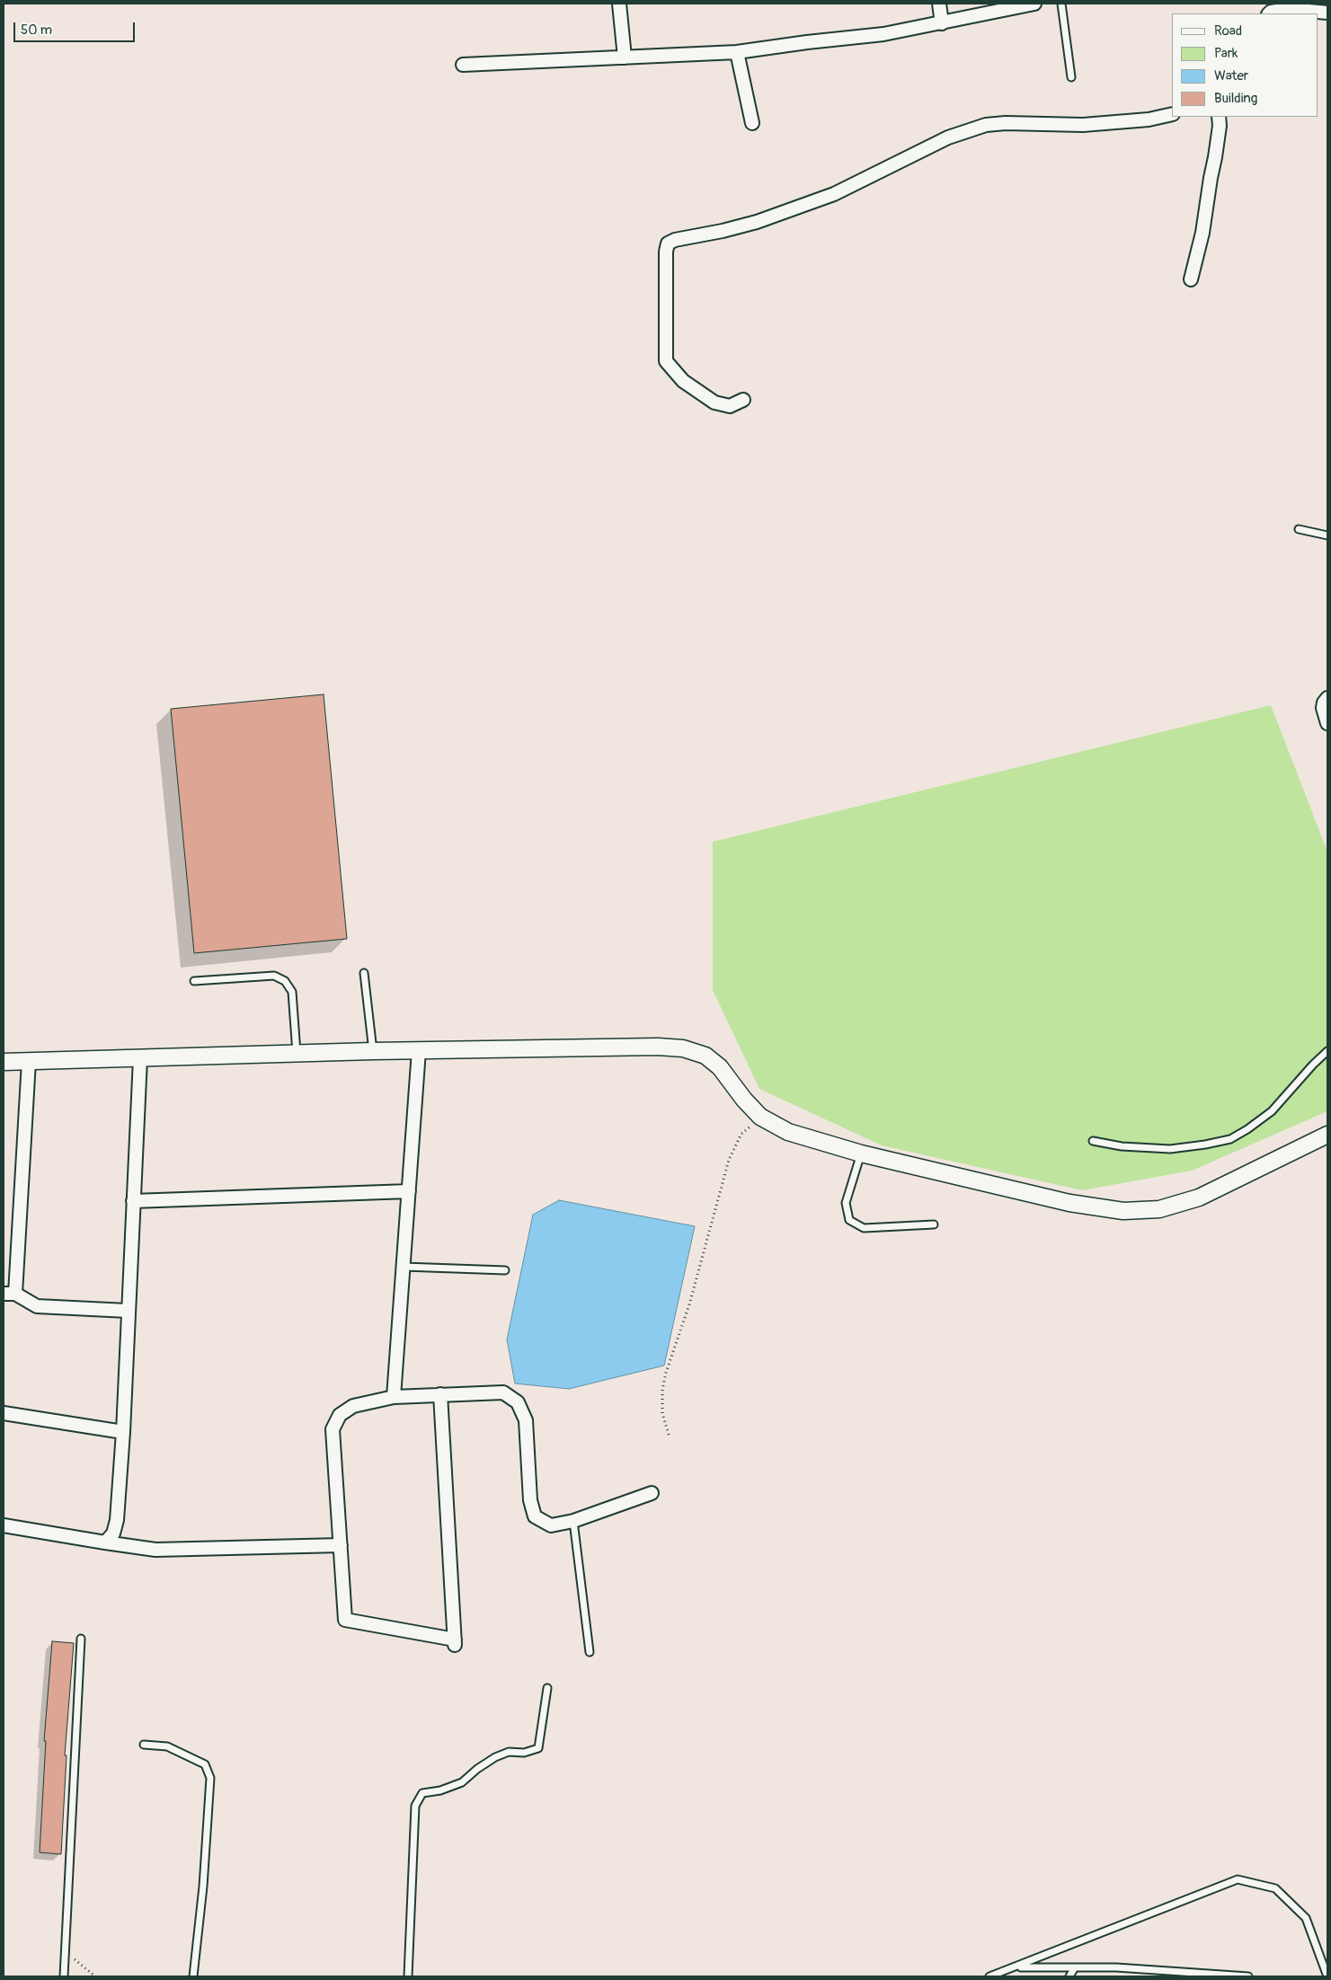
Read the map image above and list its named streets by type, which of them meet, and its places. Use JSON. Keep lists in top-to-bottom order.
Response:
{
  "legend": [
    "Road",
    "Park",
    "Water",
    "Building"
  ],
  "scale_bar": "50 m"
}
